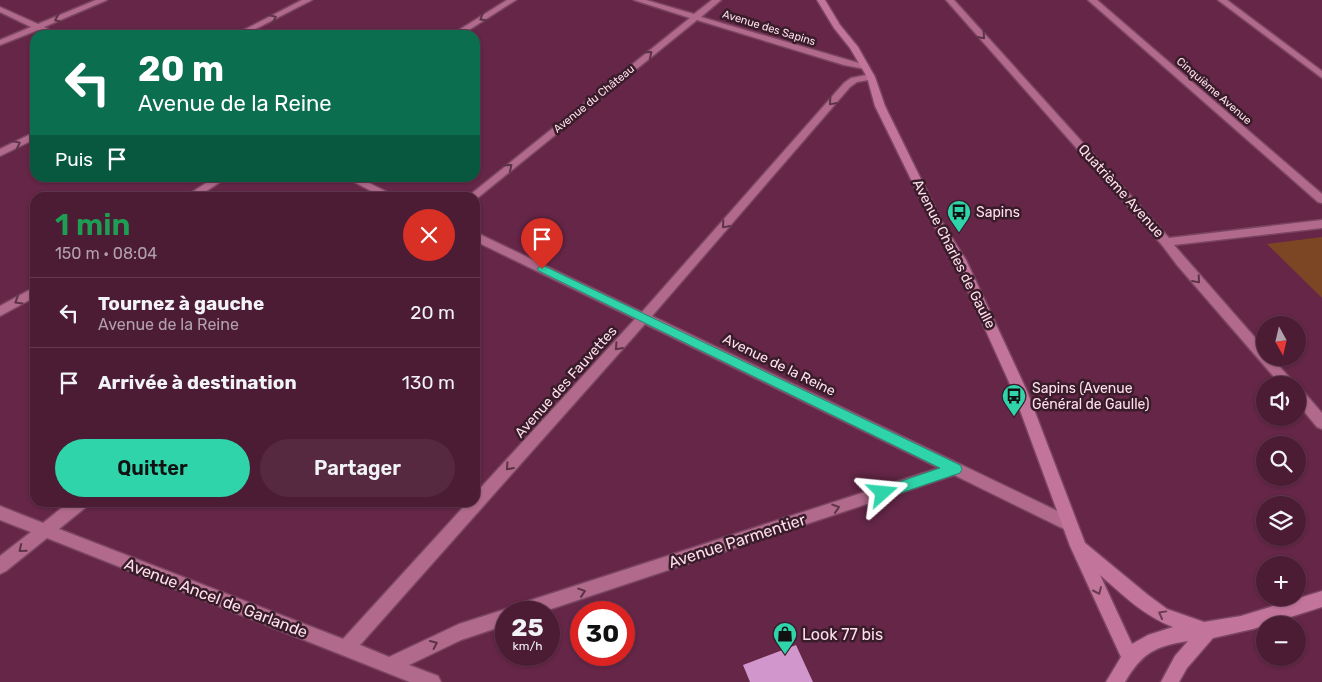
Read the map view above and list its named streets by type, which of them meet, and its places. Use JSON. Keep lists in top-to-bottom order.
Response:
{
  "streets": {
    "main road": ["Avenue Charles de Gaulle"],
    "street": [
      "Avenue des Sapins",
      "Cinquième Avenue",
      "Avenue du Château",
      "Quatrième Avenue",
      "Avenue de la Reine",
      "Avenue des Fauvettes",
      "Avenue Parmentier",
      "Avenue Ancel de Garlande"
    ]
  },
  "crossings": [
    ["Avenue des Sapins", "Avenue du Château"],
    ["Avenue des Sapins", "Avenue Charles de Gaulle"],
    ["Avenue des Sapins", "Avenue des Fauvettes"],
    ["Avenue Charles de Gaulle", "Avenue de la Reine"],
    ["Avenue Charles de Gaulle", "Avenue des Fauvettes"],
    ["Avenue de la Reine", "Avenue des Fauvettes"],
    ["Avenue de la Reine", "Avenue Parmentier"],
    ["Avenue des Fauvettes", "Avenue Ancel de Garlande"]
  ],
  "one_way": [
    "Avenue du Château",
    "Quatrième Avenue",
    "Avenue des Fauvettes",
    "Avenue Parmentier"
  ],
  "places": {
    "bus stop": ["Sapins", "Sapins (Avenue Général de Gaulle)"],
    "shop": ["Look 77 bis"]
  },
  "north": "bottom",
  "page": {
    "turn": ["20 m", "Avenue de la Reine"],
    "then": "Puis",
    "heading": ["1 min", "150 m · 08:04"],
    "list": [
      {
        "name": "Tournez à gauche",
        "note": "Avenue de la Reine",
        "value": "20 m"
      },
      {
        "name": "Arrivée à destination",
        "value": "130 m"
      }
    ],
    "map_buttons": ["+", "−"],
    "buttons": ["Quitter", "Partager"],
    "speed": "25 km/h",
    "limit": "30"
  }
}
